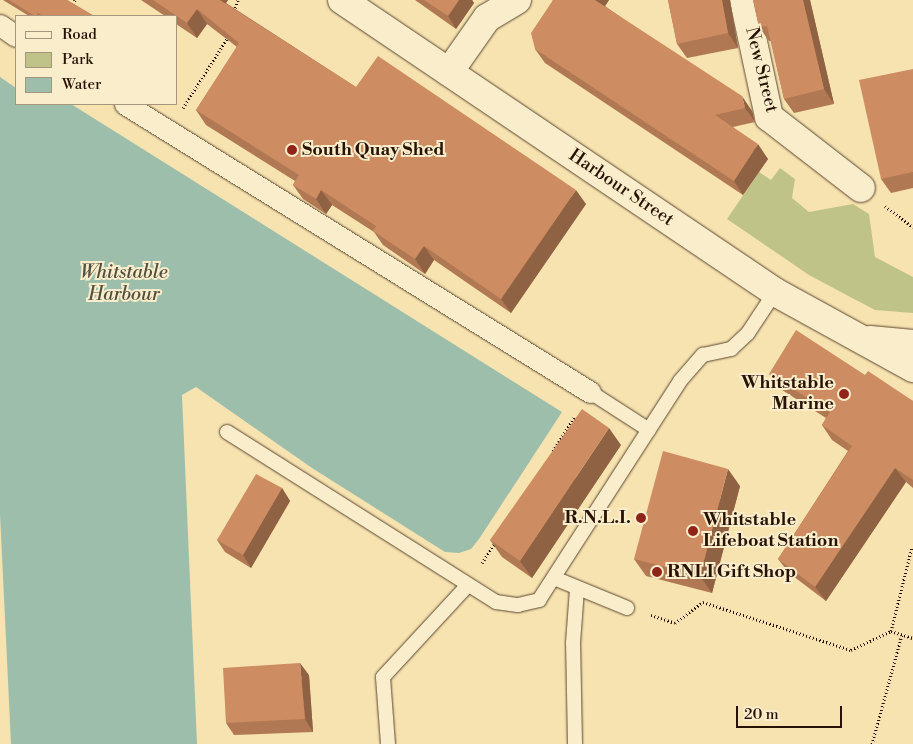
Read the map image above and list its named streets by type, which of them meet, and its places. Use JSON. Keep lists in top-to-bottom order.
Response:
{
  "streets": {
    "main road": ["New Street", "Harbour Street"]
  },
  "water": ["Whitstable Harbour"],
  "places": [
    "South Quay Shed",
    "Whitstable Marine",
    "R.N.L.I.",
    "Whitstable Lifeboat Station",
    "RNLI Gift Shop"
  ],
  "legend": ["Road", "Park", "Water"],
  "scale_bar": "20 m"
}
